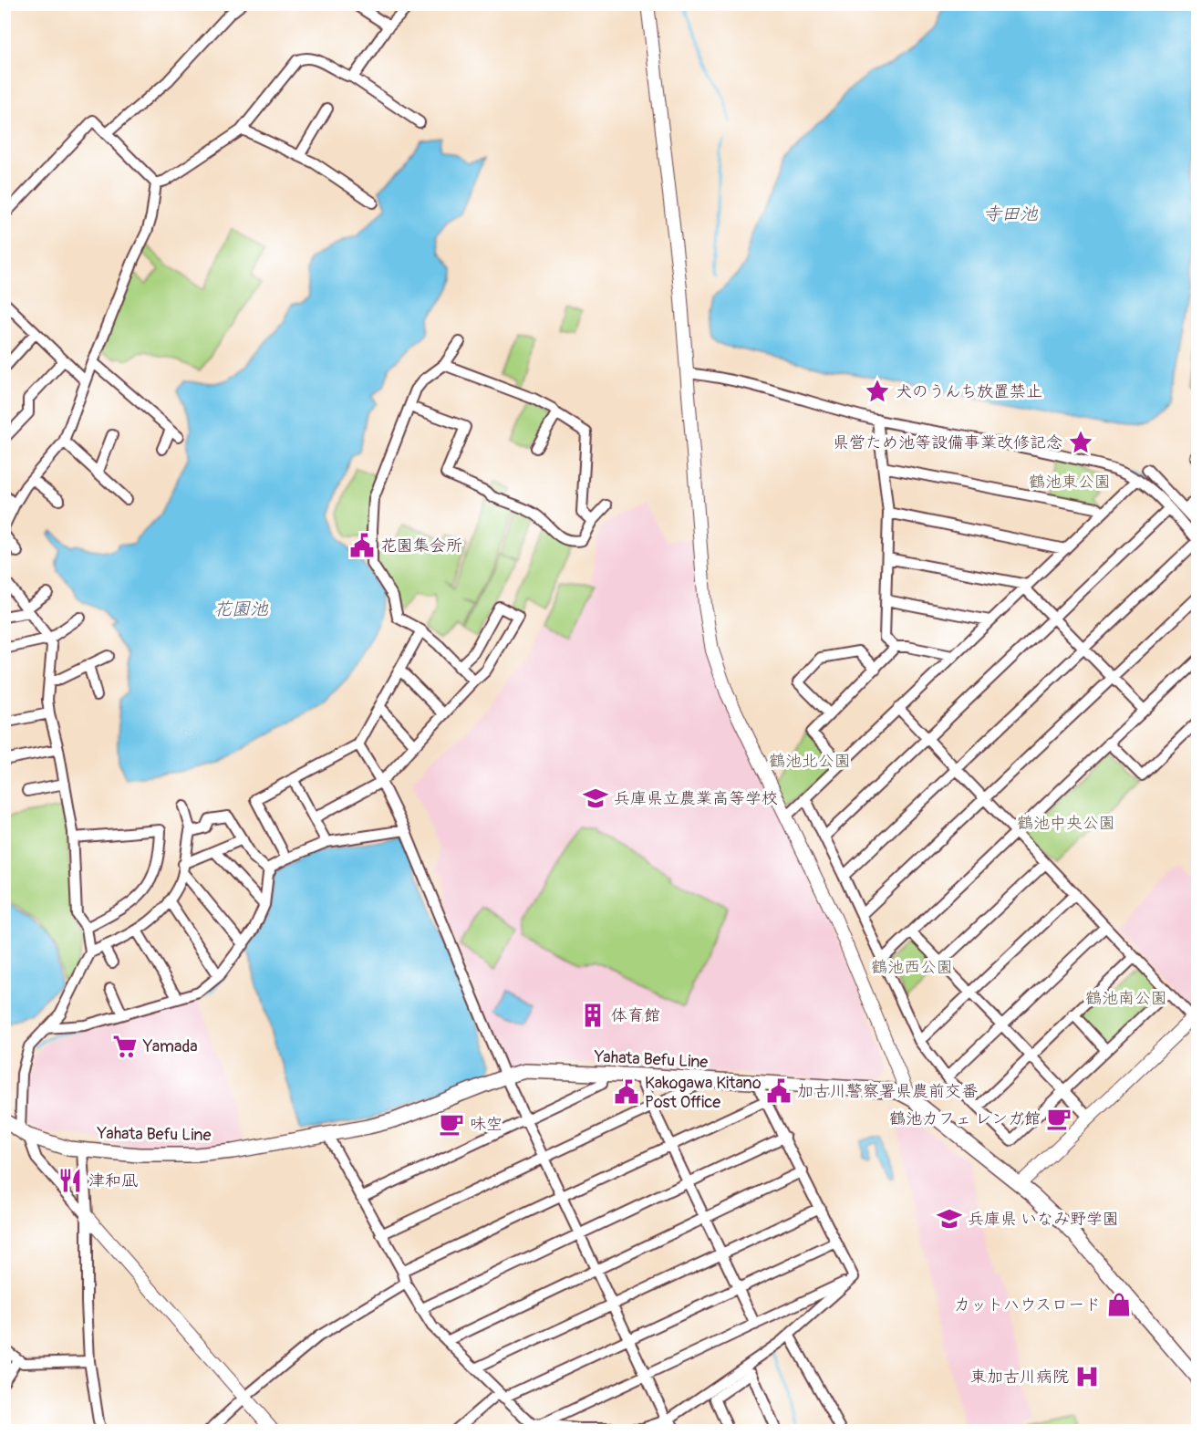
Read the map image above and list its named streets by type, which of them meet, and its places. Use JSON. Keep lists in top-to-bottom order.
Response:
{
  "streets": {
    "main road": ["Yahata Befu Line"]
  },
  "water": ["寺田池", "花園池"],
  "parks": [
    "鶴池東公園",
    "鶴池北公園",
    "鶴池中央公園",
    "鶴池西公園",
    "鶴池南公園"
  ],
  "places": {
    "place": ["犬のうんち放置禁止", "県営ため池等設備事業改修記念"],
    "public building": ["花園集会所", "加古川警察署県農前交番", "Kakogawa Kitano Post Office"],
    "school or university": ["兵庫県立農業高等学校", "兵庫県 いなみ野学園"],
    "building": ["体育館"],
    "supermarket": ["Yamada"],
    "cafe": ["鶴池カフェ レンガ館", "味空"],
    "restaurant": ["津和凪"],
    "shop": ["カットハウスロード"],
    "hospital": ["東加古川病院"]
  }
}
